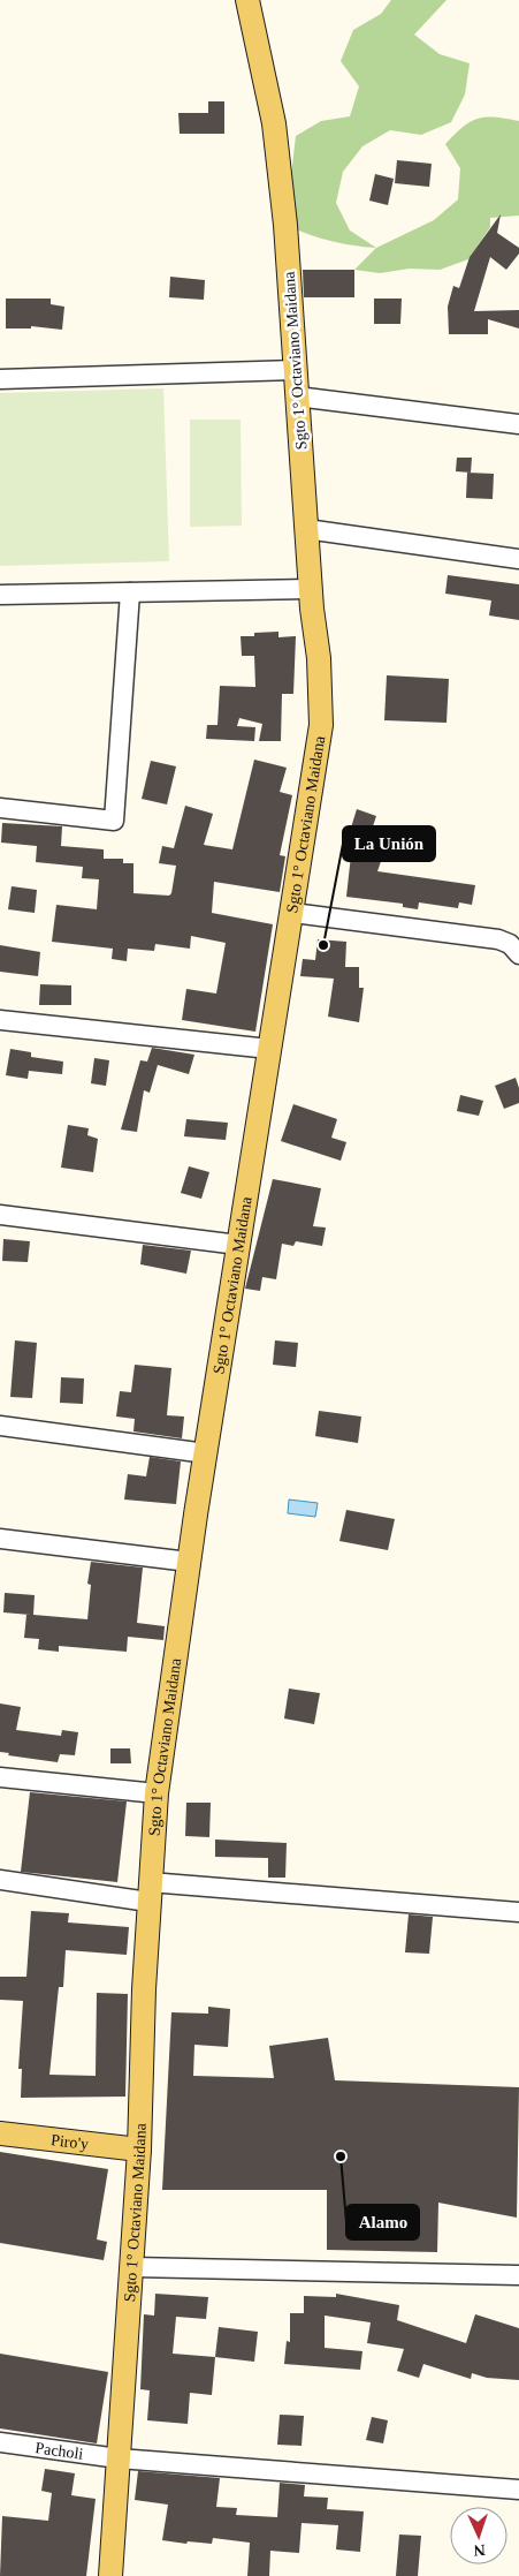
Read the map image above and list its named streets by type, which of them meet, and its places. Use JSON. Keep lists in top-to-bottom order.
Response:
{
  "streets": {
    "main road": ["Sgto 1° Octaviano Maidana", "Piro'y"],
    "street": ["Pacholi"]
  },
  "crossings": [
    ["Sgto 1° Octaviano Maidana", "Piro'y"],
    ["Sgto 1° Octaviano Maidana", "Pacholi"]
  ],
  "places": ["La Unión", "Alamo"],
  "north": "bottom"
}
